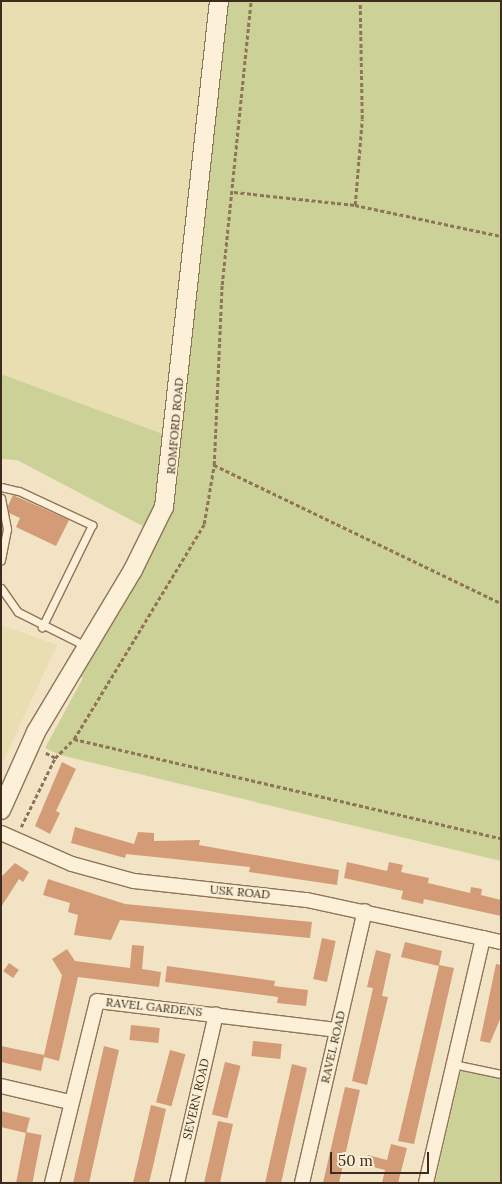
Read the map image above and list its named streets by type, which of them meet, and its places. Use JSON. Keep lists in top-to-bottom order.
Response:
{
  "streets": {
    "street": [
      "ROMFORD ROAD",
      "USK ROAD",
      "RAVEL GARDENS",
      "RAVEL ROAD",
      "SEVERN ROAD"
    ]
  },
  "crossings": [
    ["USK ROAD", "RAVEL ROAD"],
    ["RAVEL GARDENS", "RAVEL ROAD"],
    ["RAVEL GARDENS", "SEVERN ROAD"]
  ],
  "scale_bar": "50 m"
}
